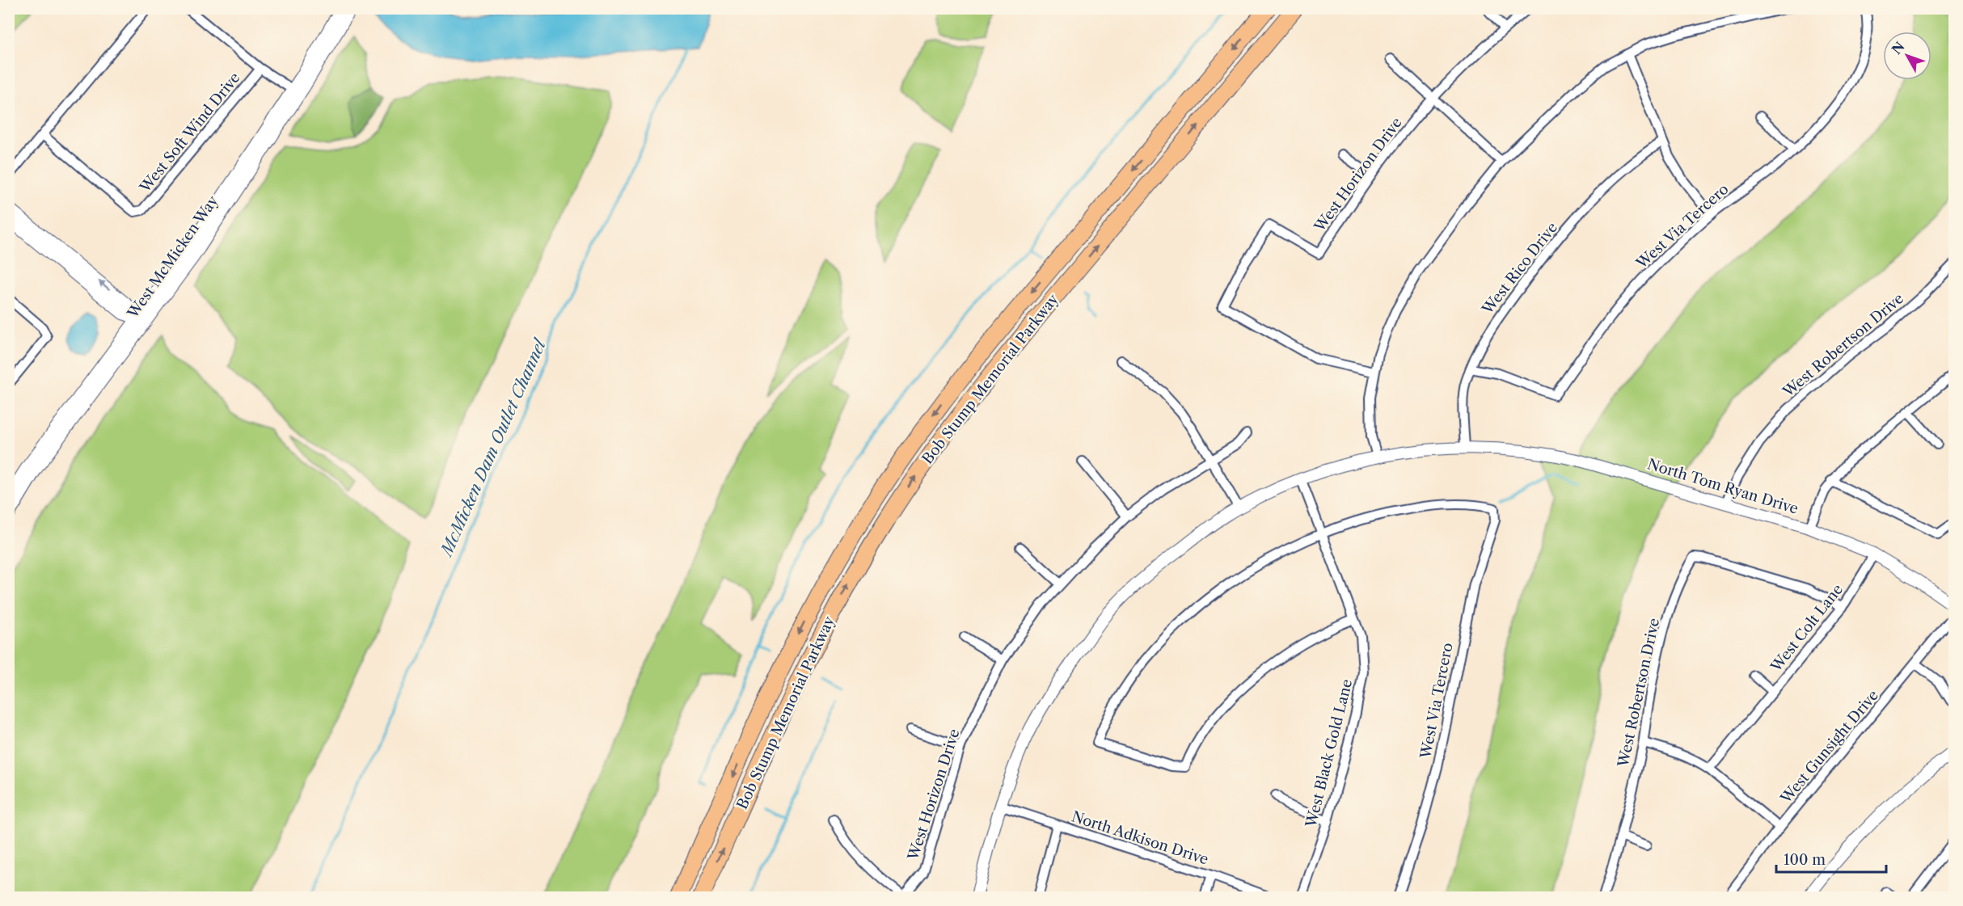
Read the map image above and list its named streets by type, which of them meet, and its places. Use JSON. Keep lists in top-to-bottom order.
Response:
{
  "streets": {
    "highway": ["Bob Stump Memorial Parkway"],
    "street": [
      "West Soft Wind Drive",
      "West Horizon Drive",
      "West Via Tercero",
      "West McMicken Way",
      "West Rico Drive",
      "West Robertson Drive",
      "North Tom Ryan Drive",
      "West Colt Lane",
      "West Gunsight Drive",
      "West Black Gold Lane",
      "North Adkison Drive"
    ]
  },
  "crossings": [
    ["West Via Tercero", "West Rico Drive"],
    ["West Via Tercero", "West Black Gold Lane"],
    ["West Rico Drive", "North Tom Ryan Drive"],
    ["West Robertson Drive", "North Tom Ryan Drive"],
    ["West Robertson Drive", "West Colt Lane"],
    ["North Tom Ryan Drive", "West Colt Lane"],
    ["North Tom Ryan Drive", "West Black Gold Lane"],
    ["North Tom Ryan Drive", "North Adkison Drive"]
  ],
  "water": ["McMicken Dam Outlet Channel"],
  "scale_bar": "100 m",
  "north": "top left"
}
